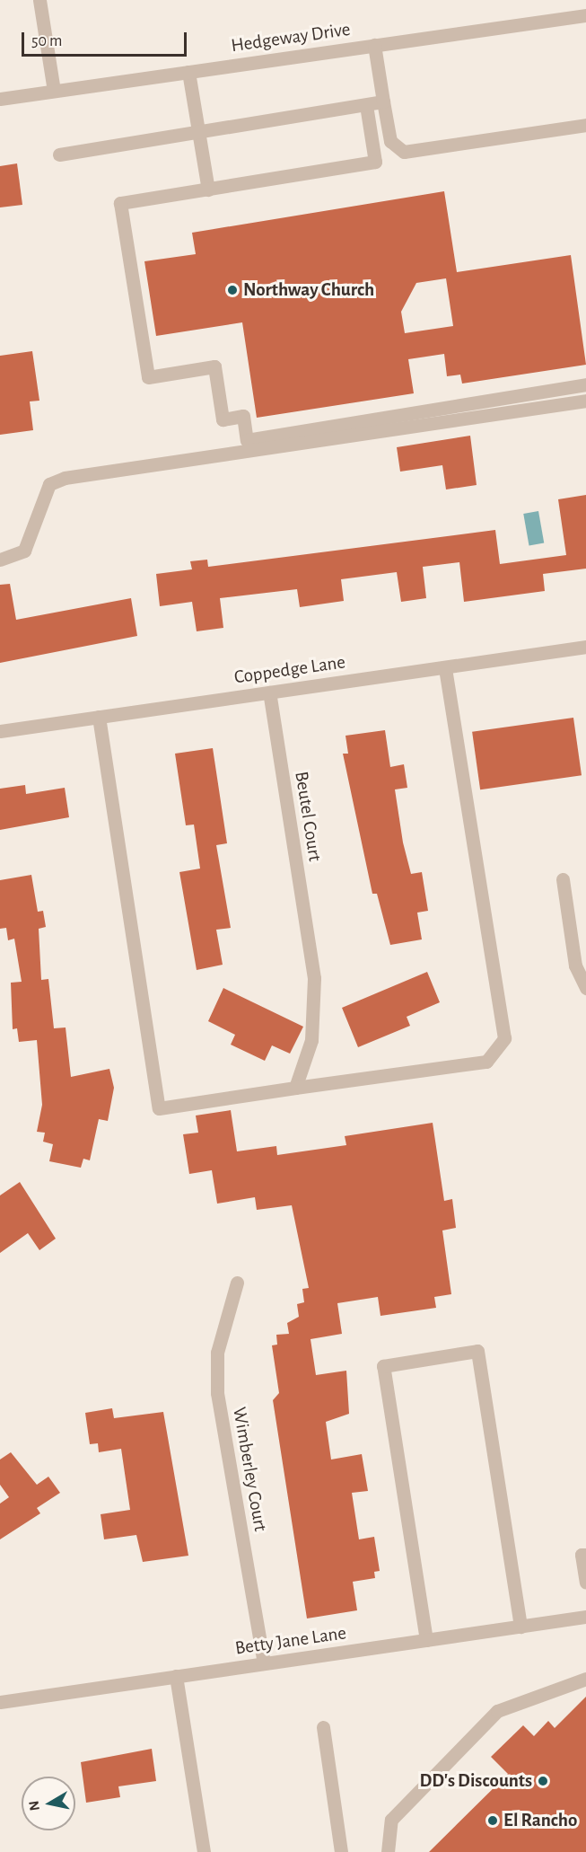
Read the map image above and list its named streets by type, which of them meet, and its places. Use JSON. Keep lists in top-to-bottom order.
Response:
{
  "streets": {
    "street": [
      "Hedgeway Drive",
      "Coppedge Lane",
      "Beutel Court",
      "Wimberley Court",
      "Betty Jane Lane"
    ]
  },
  "crossings": [
    ["Coppedge Lane", "Beutel Court"],
    ["Wimberley Court", "Betty Jane Lane"]
  ],
  "places": ["Northway Church", "DD's Discounts", "El Rancho"],
  "scale_bar": "50 m",
  "north": "left"
}
